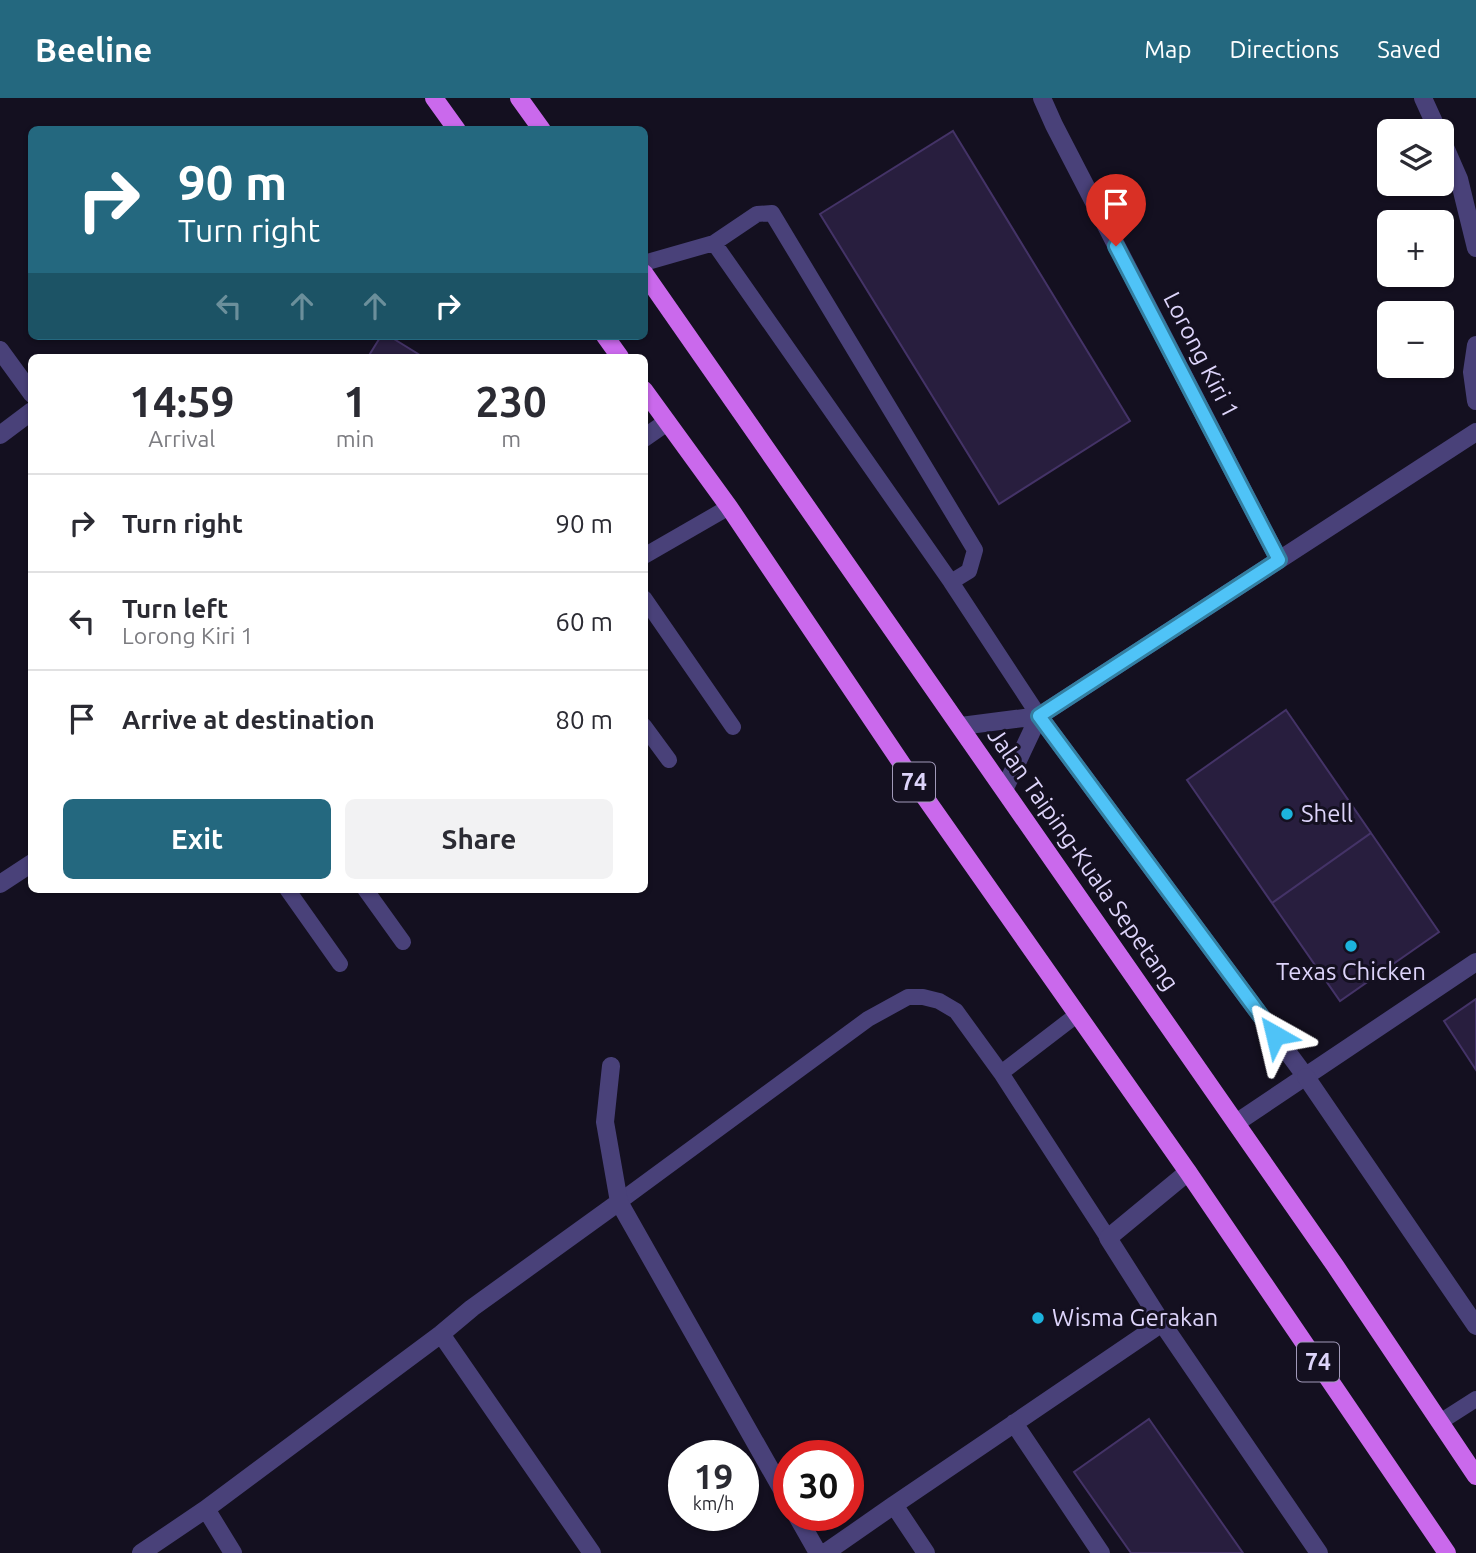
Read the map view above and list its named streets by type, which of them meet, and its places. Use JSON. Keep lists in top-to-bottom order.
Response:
{
  "streets": {
    "main road": ["74", "Jalan Taiping-Kuala Sepetang"],
    "street": ["Lorong Kiri 1"]
  },
  "places": ["Shell", "Texas Chicken", "Wisma Gerakan"],
  "page": {
    "header": "Beeline",
    "nav": ["Map", "Directions", "Saved"],
    "map_buttons": ["+", "−"],
    "turn": ["90 m", "Turn right"],
    "eta": [
      "14:59",
      "Arrival",
      "1",
      "min",
      "230",
      "m"
    ],
    "list": [
      {
        "name": "Turn right",
        "value": "90 m"
      },
      {
        "name": "Turn left",
        "note": "Lorong Kiri 1",
        "value": "60 m"
      },
      {
        "name": "Arrive at destination",
        "value": "80 m"
      }
    ],
    "buttons": ["Exit", "Share"],
    "speed": "19 km/h",
    "limit": "30"
  }
}
